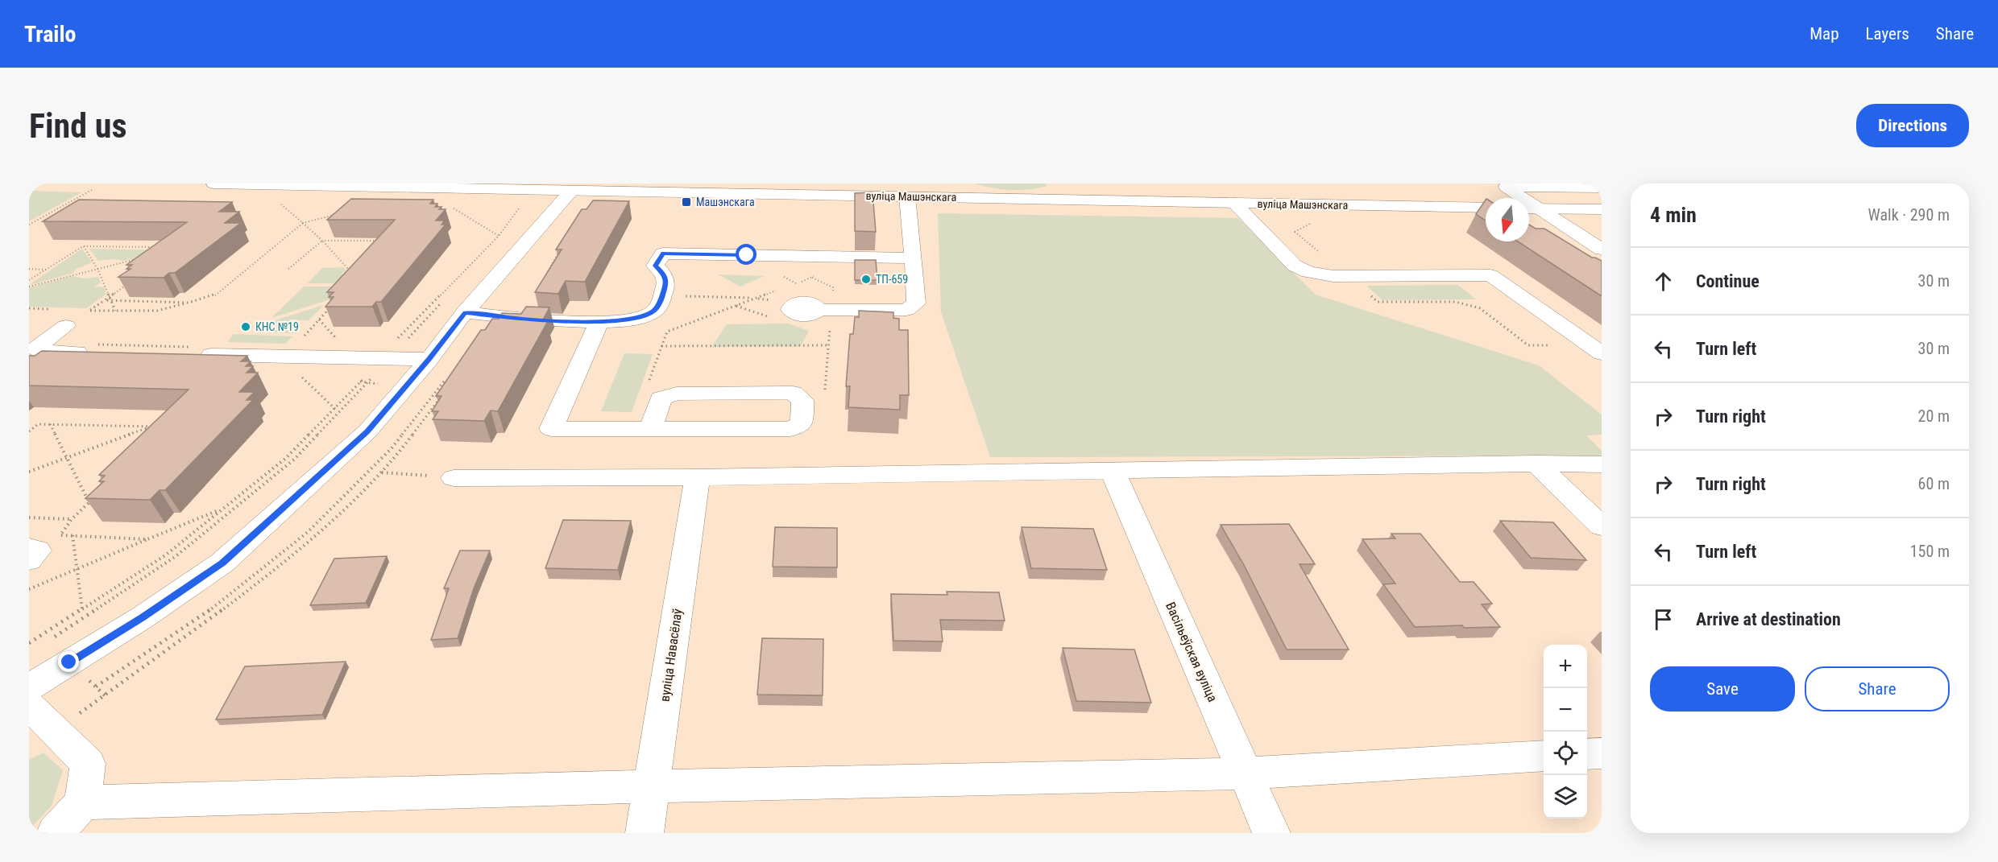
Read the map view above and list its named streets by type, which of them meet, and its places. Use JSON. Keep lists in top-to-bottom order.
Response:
{
  "streets": {
    "street": ["вуліца Машэнскага", "Васільеўская вуліца", "вуліца Навасёлаў"]
  },
  "places": {
    "transit": ["Машэнскага"],
    "other": ["ТП-659", "КНС №19"]
  },
  "north": "bottom",
  "page": {
    "header": "Trailo",
    "nav": ["Map", "Layers", "Share"],
    "buttons": [
      "Directions",
      ["Save", "Share"]
    ],
    "title": "Find us",
    "heading": ["4 min", "Walk · 290 m"],
    "list": [
      ["Continue", "30 m"],
      ["Turn left", "30 m"],
      ["Turn right", "20 m"],
      ["Turn right", "60 m"],
      ["Turn left", "150 m"],
      "Arrive at destination"
    ],
    "map_buttons": ["+", "−"]
  }
}
